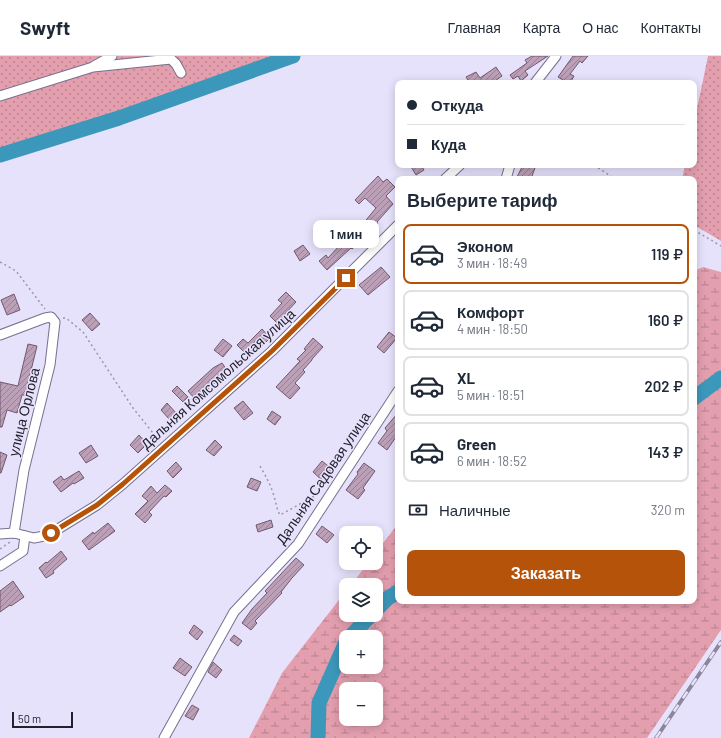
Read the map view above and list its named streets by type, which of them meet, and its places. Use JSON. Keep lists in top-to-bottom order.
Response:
{
  "streets": {
    "street": ["Дальняя Комсомольская улица", "улица Орлова", "Дальняя Садовая улица"]
  },
  "scale_bar": "50 m",
  "page": {
    "header": "Swyft",
    "nav": [
      "Главная",
      "Карта",
      "О нас",
      "Контакты"
    ],
    "banner": ["Откуда", "Куда"],
    "heading": "Выберите тариф",
    "bubble": "1 мин",
    "list": [
      {
        "name": "Эконом",
        "note": "3 мин · 18:49",
        "value": "119 ₽"
      },
      {
        "name": "Комфорт",
        "note": "4 мин · 18:50",
        "value": "160 ₽"
      },
      {
        "name": "XL",
        "note": "5 мин · 18:51",
        "value": "202 ₽"
      },
      {
        "name": "Green",
        "note": "6 мин · 18:52",
        "value": "143 ₽"
      }
    ],
    "pay": ["Наличные", "320 m"],
    "map_buttons": ["+", "−"],
    "buttons": "Заказать",
    "scale": "50 m"
  }
}
